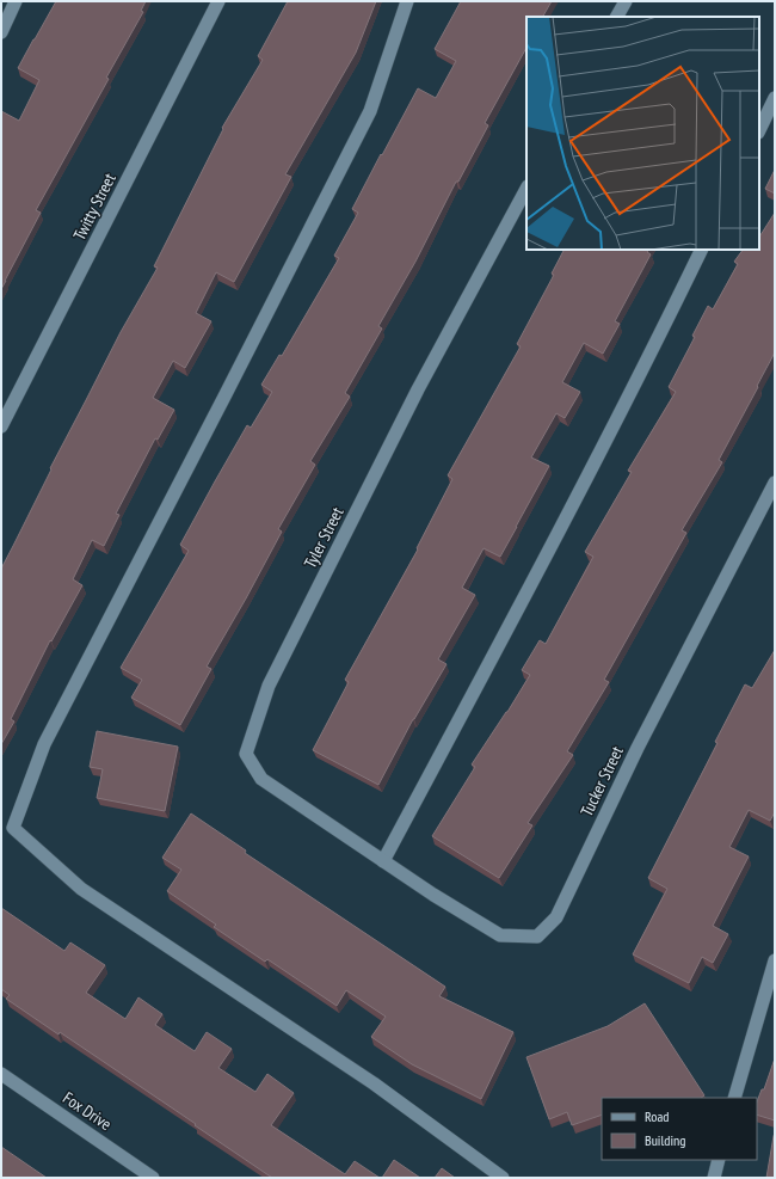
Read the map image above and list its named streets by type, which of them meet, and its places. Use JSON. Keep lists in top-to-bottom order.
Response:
{
  "streets": {
    "street": [
      "Twitty Street",
      "Tyler Street",
      "Tucker Street",
      "Fox Drive"
    ]
  },
  "crossings": [
    ["Tyler Street", "Tucker Street"]
  ],
  "legend": ["Road", "Building"]
}
